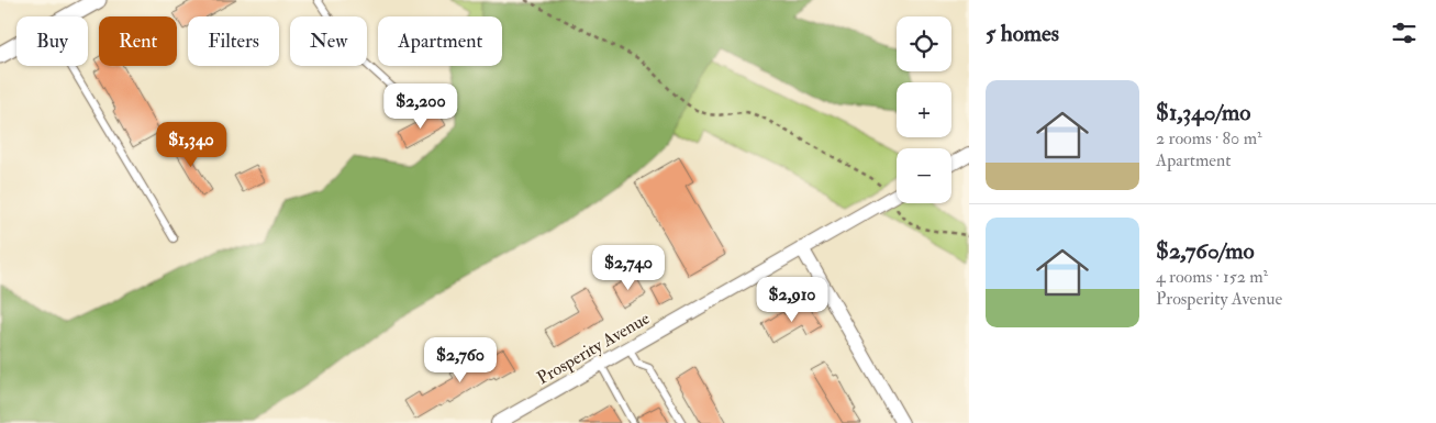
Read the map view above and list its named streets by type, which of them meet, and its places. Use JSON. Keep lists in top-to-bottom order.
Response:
{
  "streets": {
    "street": ["Prosperity Avenue"]
  },
  "page": {
    "heading": "5 homes",
    "map_buttons": ["+", "−"],
    "chip": [
      "Buy",
      "Rent",
      "Filters",
      "New",
      "Apartment"
    ],
    "list": [
      {
        "name": "$1,340/mo",
        "note": "2 rooms · 80 m² · Apartment"
      },
      {
        "name": "$2,760/mo",
        "note": "4 rooms · 152 m² · Prosperity Avenue"
      }
    ],
    "price": [
      "$2,200",
      "$1,340",
      "$2,740",
      "$2,910",
      "$2,760"
    ]
  }
}
